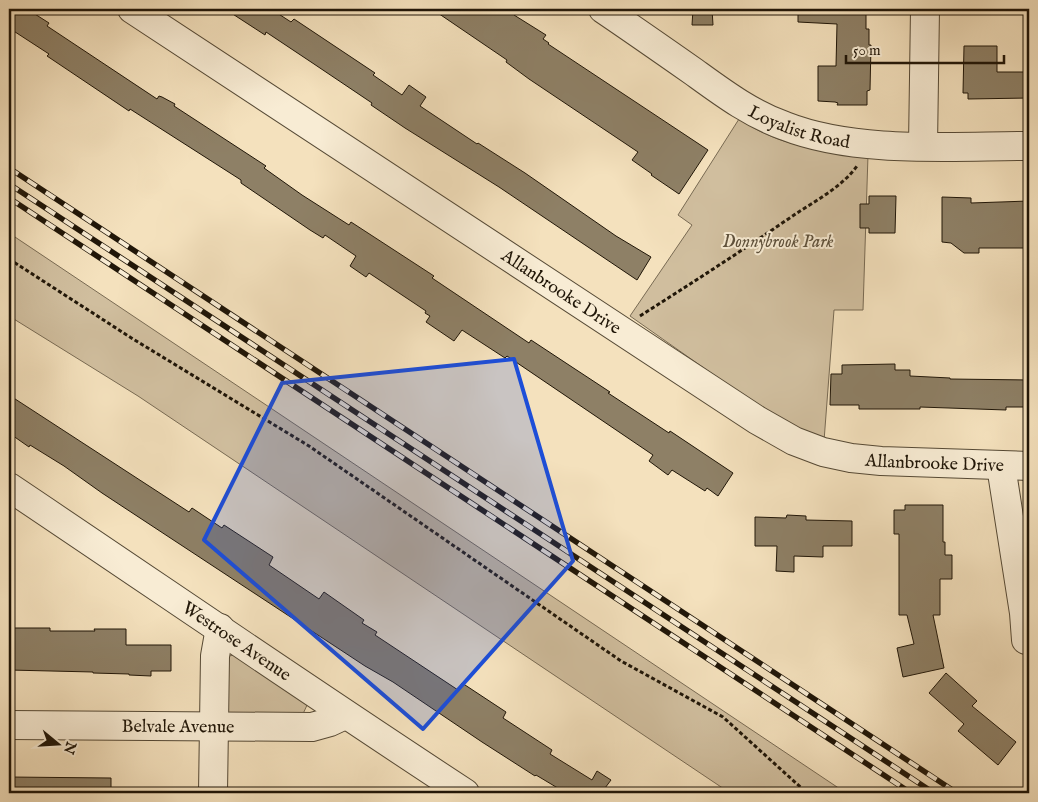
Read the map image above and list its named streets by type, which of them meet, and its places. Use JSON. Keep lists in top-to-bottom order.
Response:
{
  "streets": {
    "street": [
      "Loyalist Road",
      "Allanbrooke Drive",
      "Westrose Avenue",
      "Belvale Avenue"
    ]
  },
  "crossings": [
    ["Westrose Avenue", "Belvale Avenue"]
  ],
  "parks": ["Donnybrook Park"],
  "scale_bar": "50 m",
  "north": "right"
}
